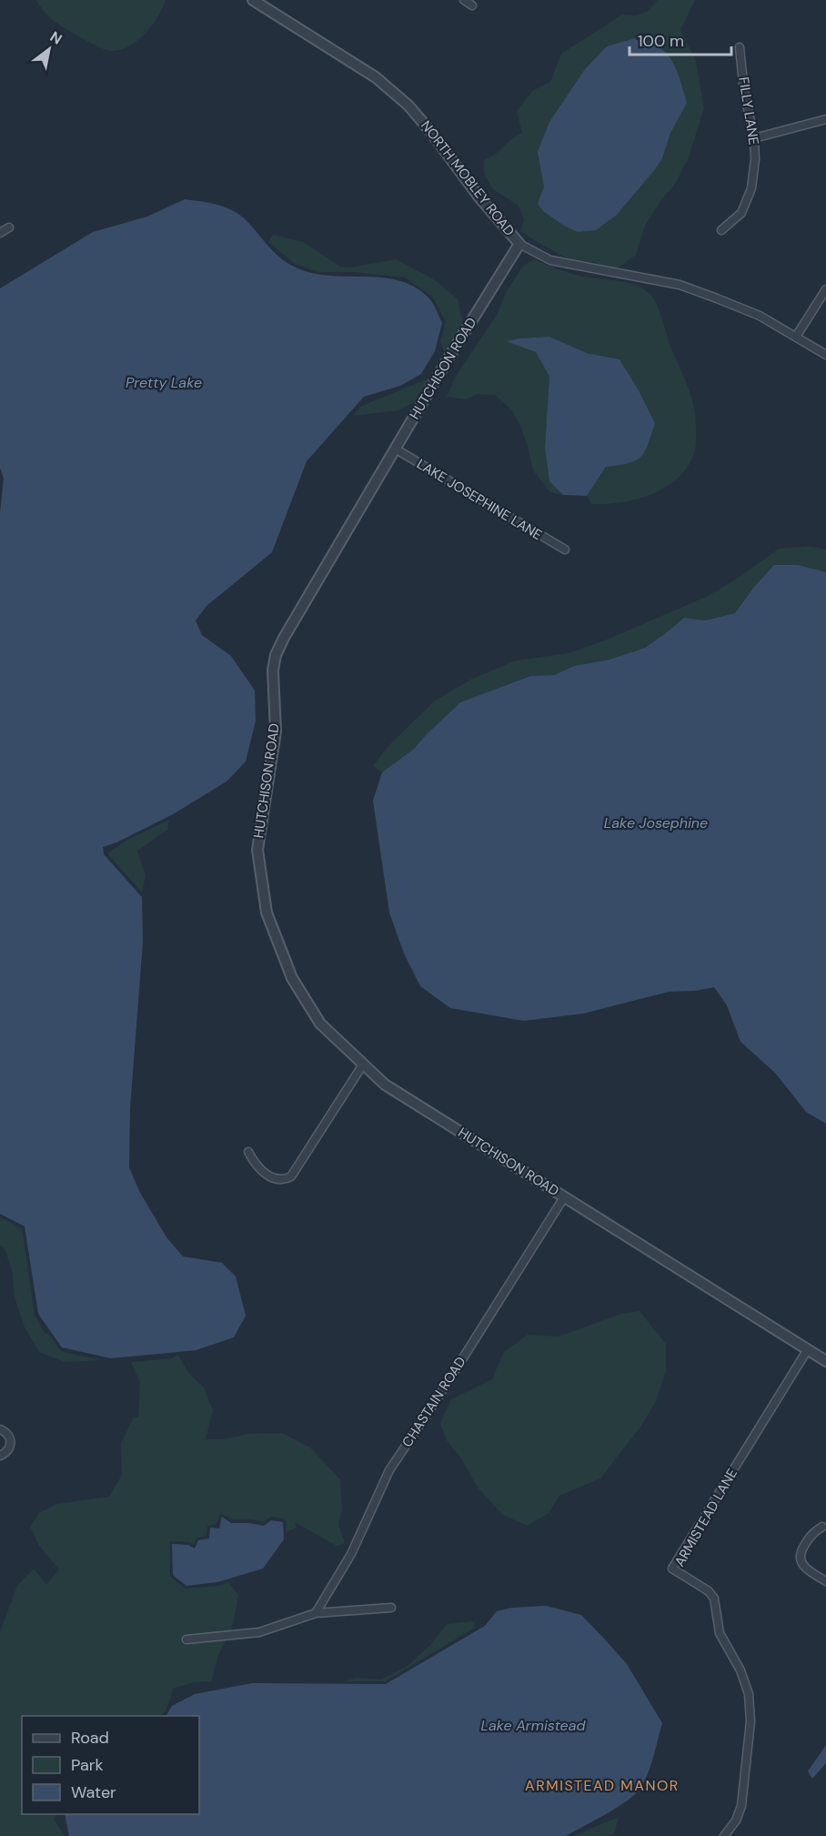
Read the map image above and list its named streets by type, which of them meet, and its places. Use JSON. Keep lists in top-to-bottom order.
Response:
{
  "streets": {
    "street": [
      "FILLY LANE",
      "NORTH MOBLEY ROAD",
      "HUTCHISON ROAD",
      "LAKE JOSEPHINE LANE",
      "CHASTAIN ROAD",
      "ARMISTEAD LANE"
    ]
  },
  "crossings": [
    ["NORTH MOBLEY ROAD", "HUTCHISON ROAD"],
    ["HUTCHISON ROAD", "LAKE JOSEPHINE LANE"],
    ["HUTCHISON ROAD", "CHASTAIN ROAD"],
    ["HUTCHISON ROAD", "ARMISTEAD LANE"]
  ],
  "districts": ["ARMISTEAD MANOR"],
  "water": ["Pretty Lake", "Lake Josephine", "Lake Armistead"],
  "legend": ["Road", "Park", "Water"],
  "scale_bar": "100 m",
  "north": "top right"
}
